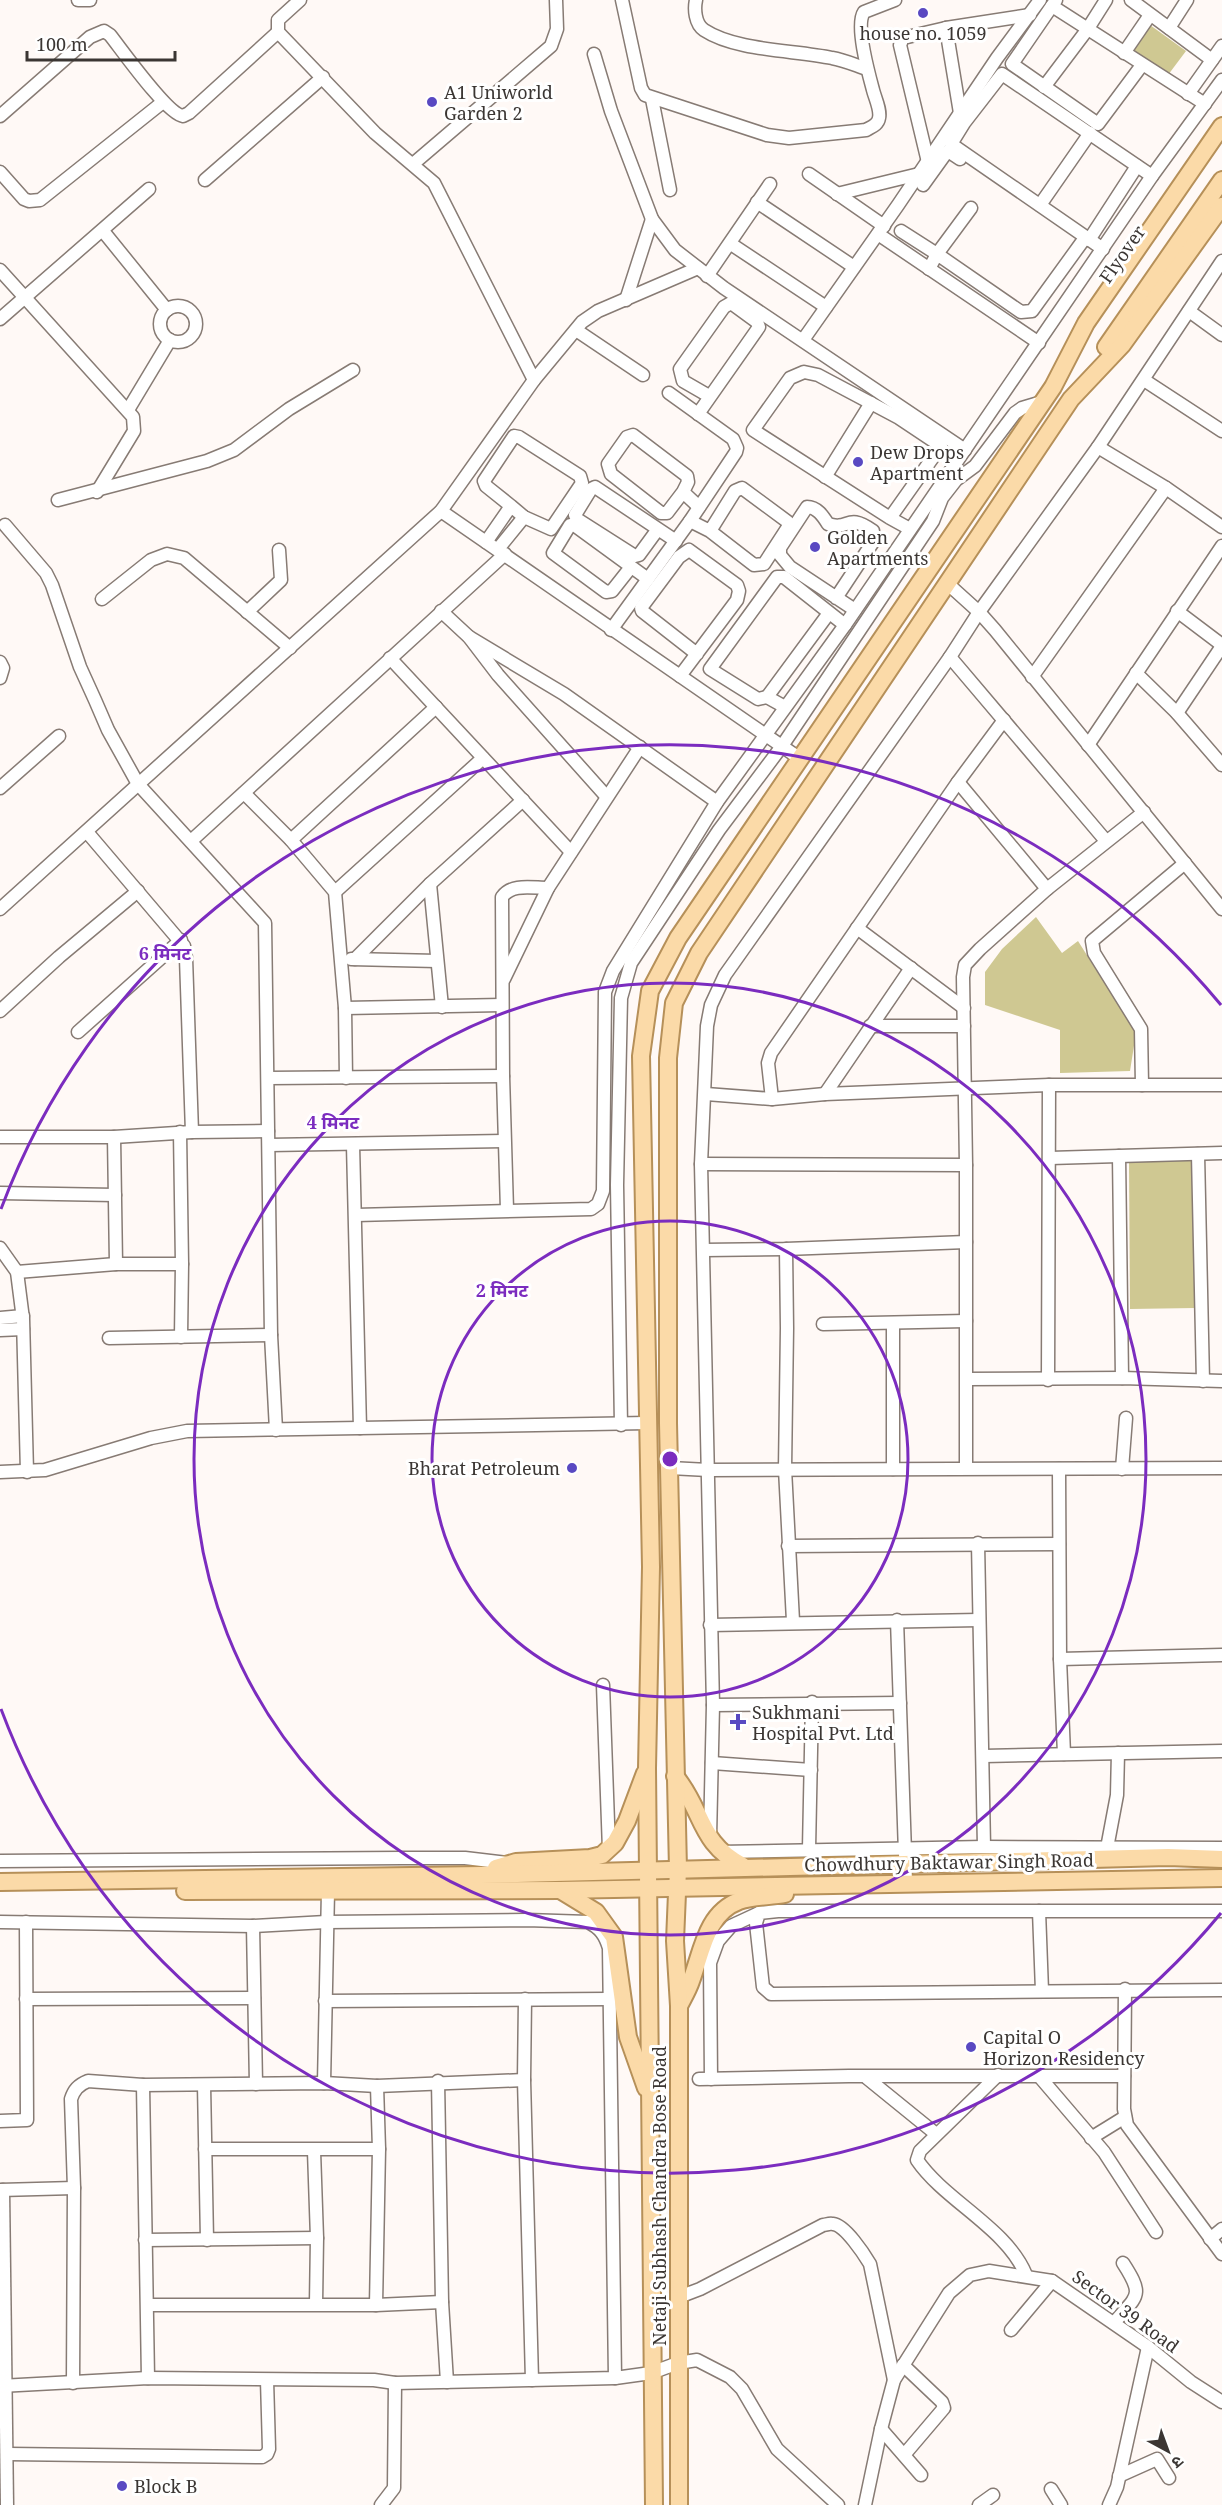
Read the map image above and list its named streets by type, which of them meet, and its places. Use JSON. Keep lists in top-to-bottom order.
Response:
{
  "streets": {
    "main road": ["Flyover", "Chowdhury Baktawar Singh Road", "Netaji Subhash Chandra Bose Road"],
    "street": ["Sector 39 Road"]
  },
  "crossings": [
    ["Flyover", "Netaji Subhash Chandra Bose Road"],
    ["Chowdhury Baktawar Singh Road", "Netaji Subhash Chandra Bose Road"]
  ],
  "places": {
    "other": [
      "house no. 1059",
      "A1 Uniworld Garden 2",
      "Dew Drops Apartment",
      "Golden Apartments",
      "Bharat Petroleum",
      "Capital O Horizon Residency",
      "Block B"
    ],
    "health": ["Sukhmani Hospital Pvt. Ltd"]
  },
  "scale_bar": "100 m",
  "north": "bottom right",
  "rings": ["6 मिनट", "4 मिनट", "2 मिनट"]
}
